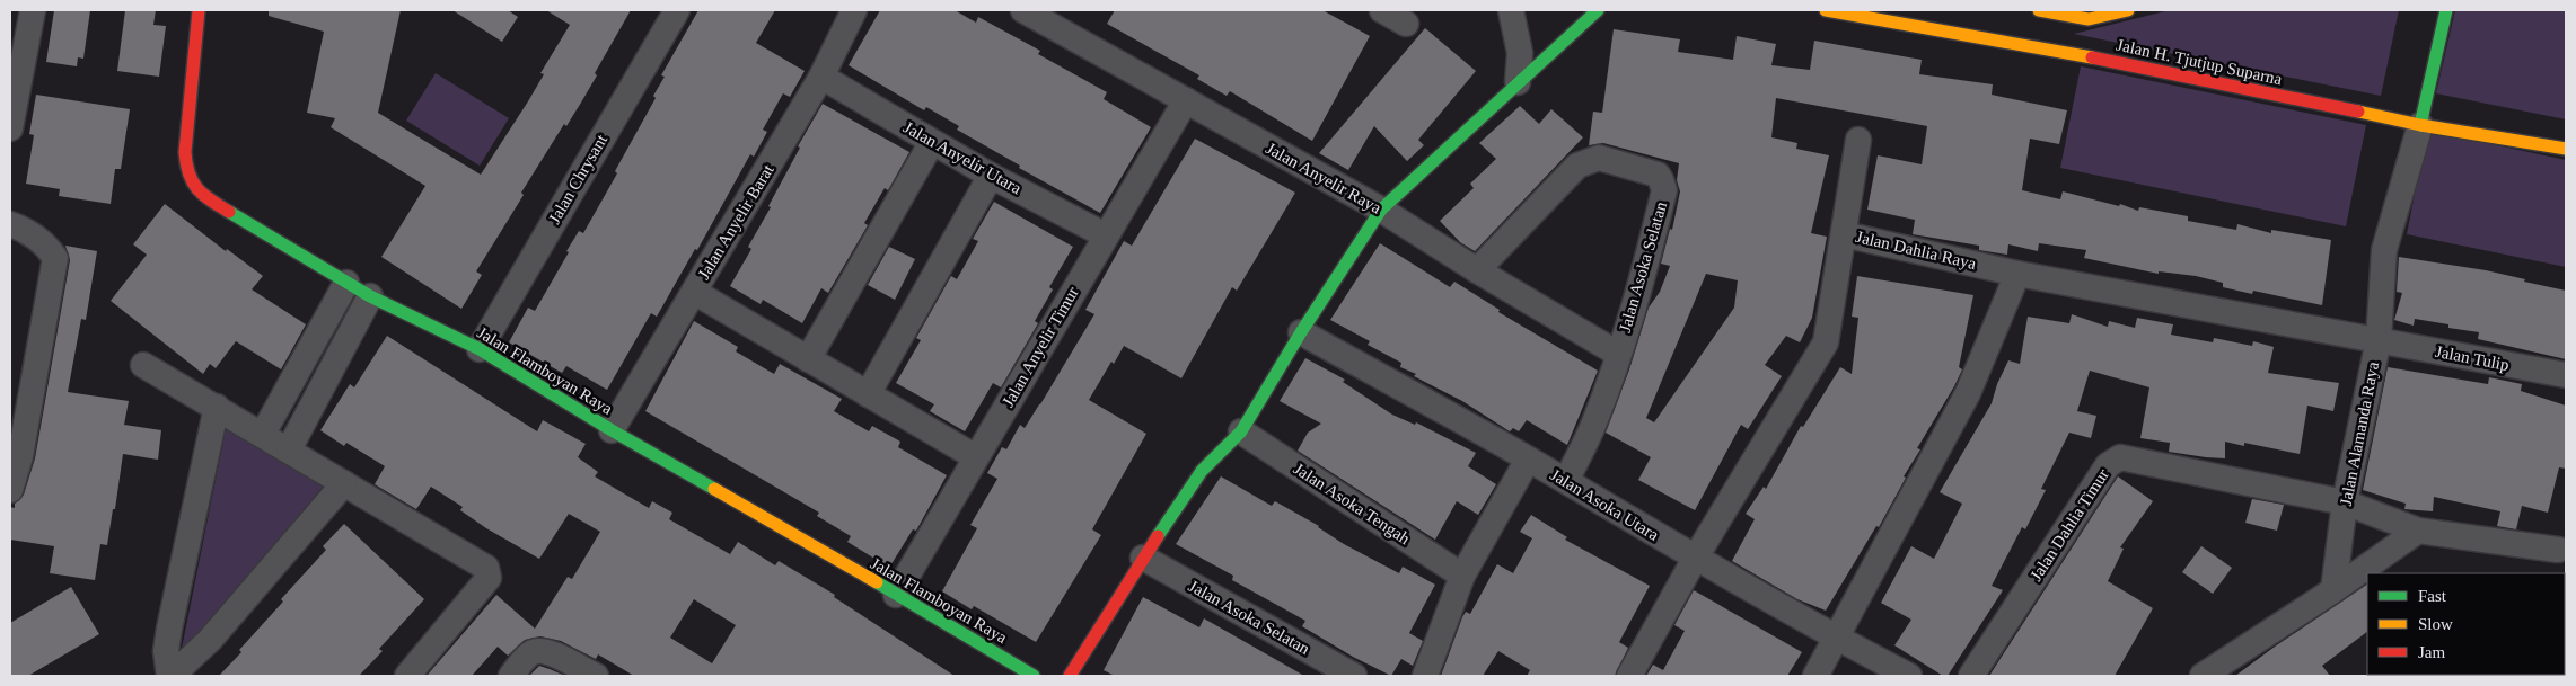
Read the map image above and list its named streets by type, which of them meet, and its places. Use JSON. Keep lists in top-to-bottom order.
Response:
{
  "streets": {
    "street": [
      "Jalan H. Tjutjup Suparna",
      "Jalan Anyelir Utara",
      "Jalan Anyelir Raya",
      "Jalan Chrysant",
      "Jalan Anyelir Barat",
      "Jalan Dahlia Raya",
      "Jalan Asoka Selatan",
      "Jalan Anyelir Timur",
      "Jalan Tulip",
      "Jalan Flamboyan Raya",
      "Jalan Alamanda Raya",
      "Jalan Asoka Tengah",
      "Jalan Asoka Utara",
      "Jalan Dahlia Timur"
    ]
  },
  "crossings": [
    ["Jalan H. Tjutjup Suparna", "Jalan Alamanda Raya"],
    ["Jalan Anyelir Utara", "Jalan Anyelir Barat"],
    ["Jalan Anyelir Utara", "Jalan Anyelir Timur"],
    ["Jalan Anyelir Raya", "Jalan Asoka Selatan"],
    ["Jalan Anyelir Raya", "Jalan Anyelir Timur"],
    ["Jalan Chrysant", "Jalan Flamboyan Raya"],
    ["Jalan Anyelir Barat", "Jalan Flamboyan Raya"],
    ["Jalan Dahlia Raya", "Jalan Tulip"],
    ["Jalan Dahlia Raya", "Jalan Alamanda Raya"],
    ["Jalan Dahlia Raya", "Jalan Asoka Utara"],
    ["Jalan Anyelir Timur", "Jalan Flamboyan Raya"],
    ["Jalan Tulip", "Jalan Alamanda Raya"],
    ["Jalan Alamanda Raya", "Jalan Dahlia Timur"]
  ],
  "legend": ["Fast", "Slow", "Jam"]
}
